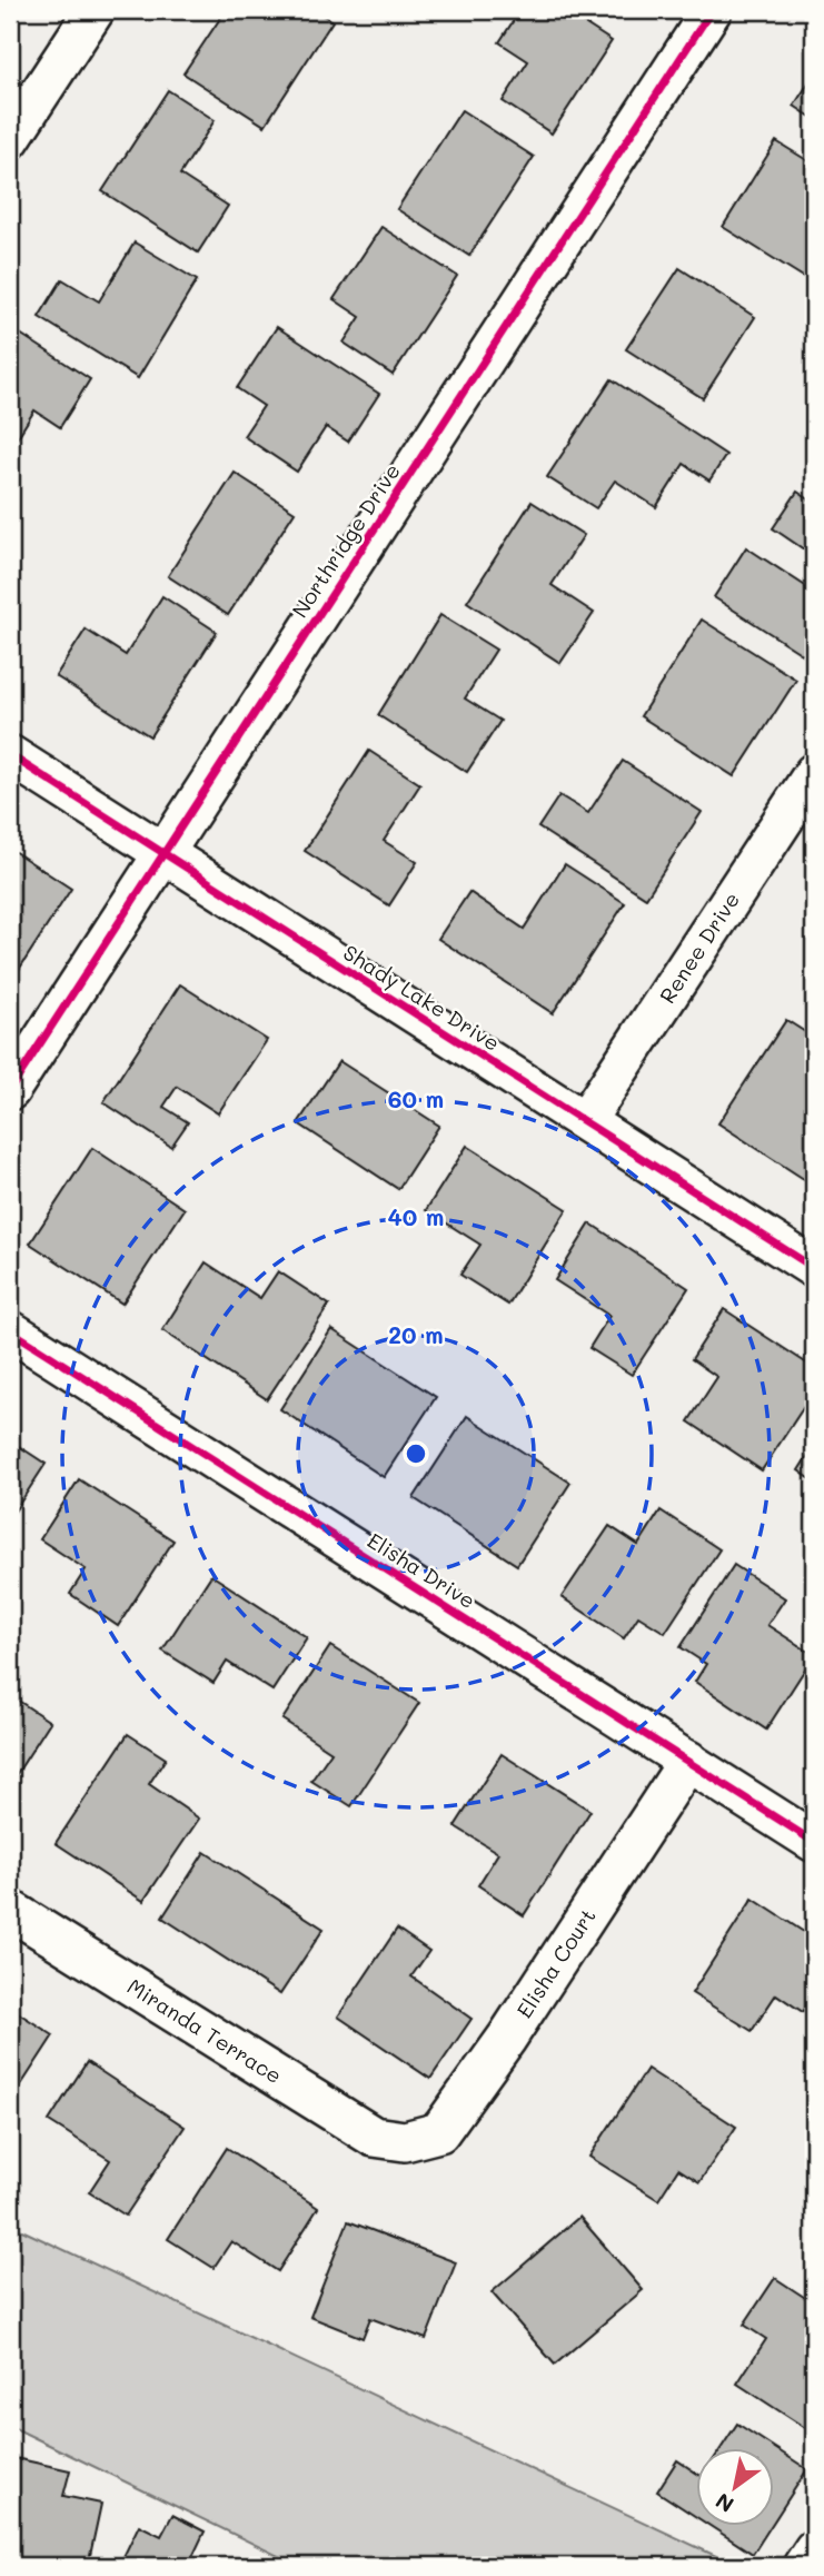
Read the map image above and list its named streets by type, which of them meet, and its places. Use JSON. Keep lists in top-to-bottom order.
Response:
{
  "streets": {
    "street": [
      "Northridge Drive",
      "Renee Drive",
      "Shady Lake Drive",
      "Elisha Drive",
      "Elisha Court",
      "Miranda Terrace"
    ]
  },
  "crossings": [
    ["Northridge Drive", "Shady Lake Drive"],
    ["Renee Drive", "Shady Lake Drive"],
    ["Elisha Drive", "Elisha Court"],
    ["Elisha Court", "Miranda Terrace"]
  ],
  "north": "bottom left",
  "rings": ["60 m", "40 m", "20 m"]
}
